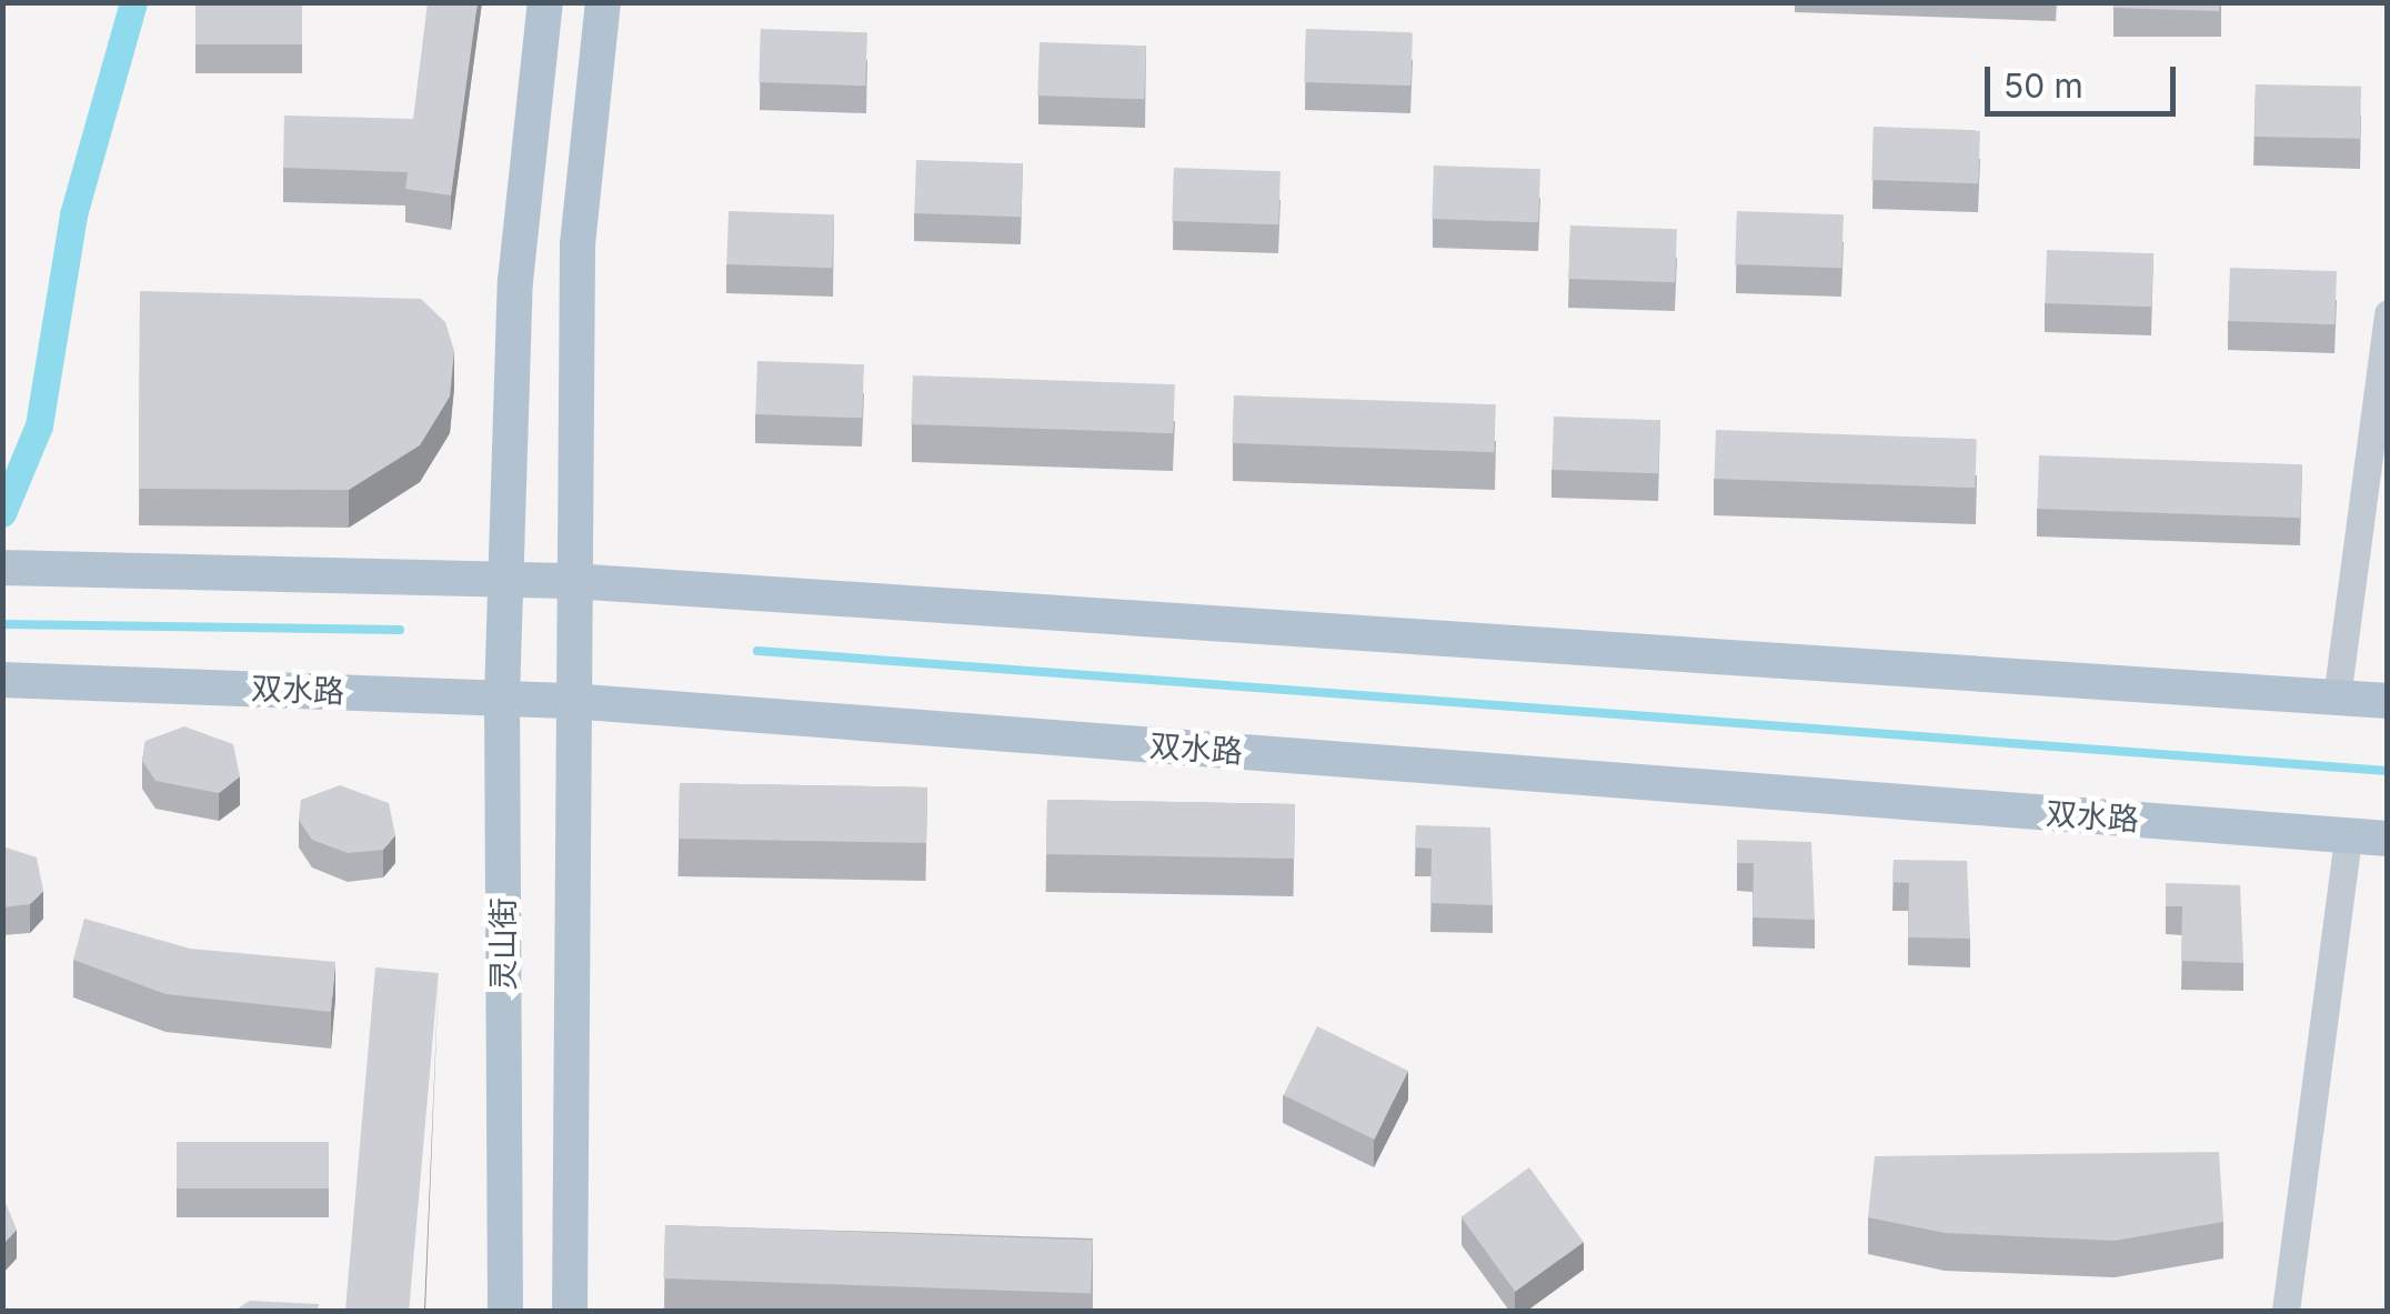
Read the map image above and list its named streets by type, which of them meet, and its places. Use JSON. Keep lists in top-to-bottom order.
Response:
{
  "streets": {
    "main road": ["双水路", "灵山街"]
  },
  "crossings": [
    ["双水路", "灵山街"]
  ],
  "scale_bar": "50 m"
}
